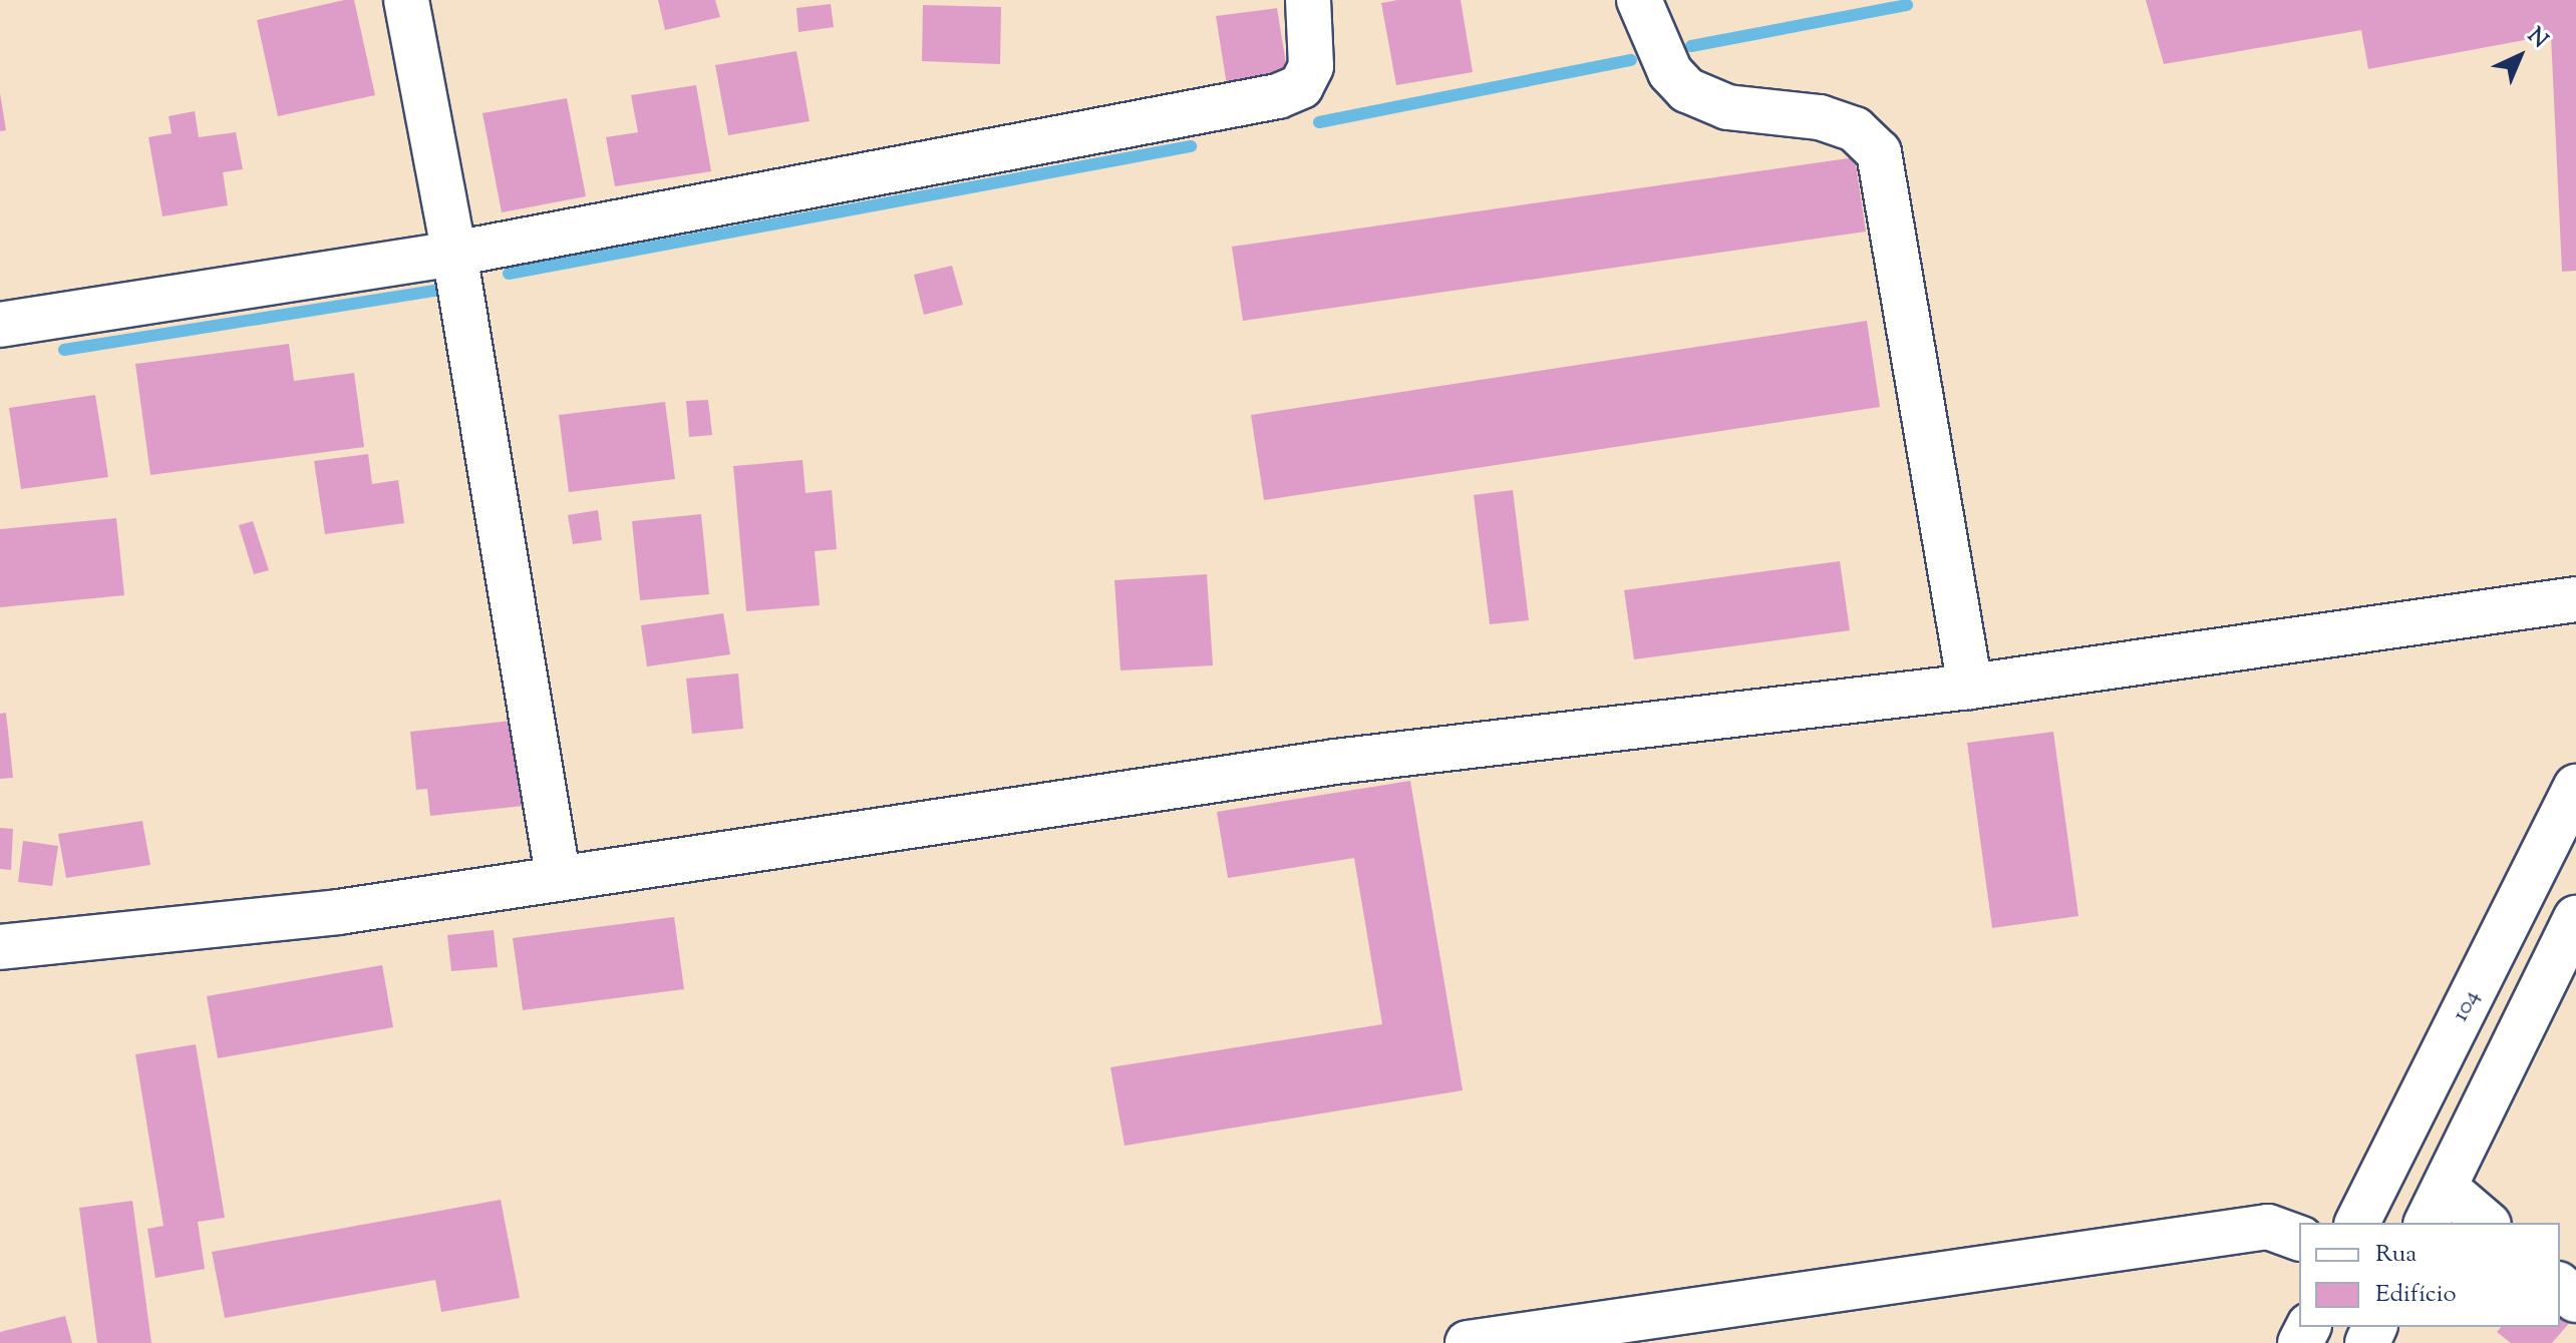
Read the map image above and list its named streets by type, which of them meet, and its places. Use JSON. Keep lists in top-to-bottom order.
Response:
{
  "streets": {
    "street": ["104"]
  },
  "legend": ["Rua", "Edifício"],
  "north": "top right"
}
